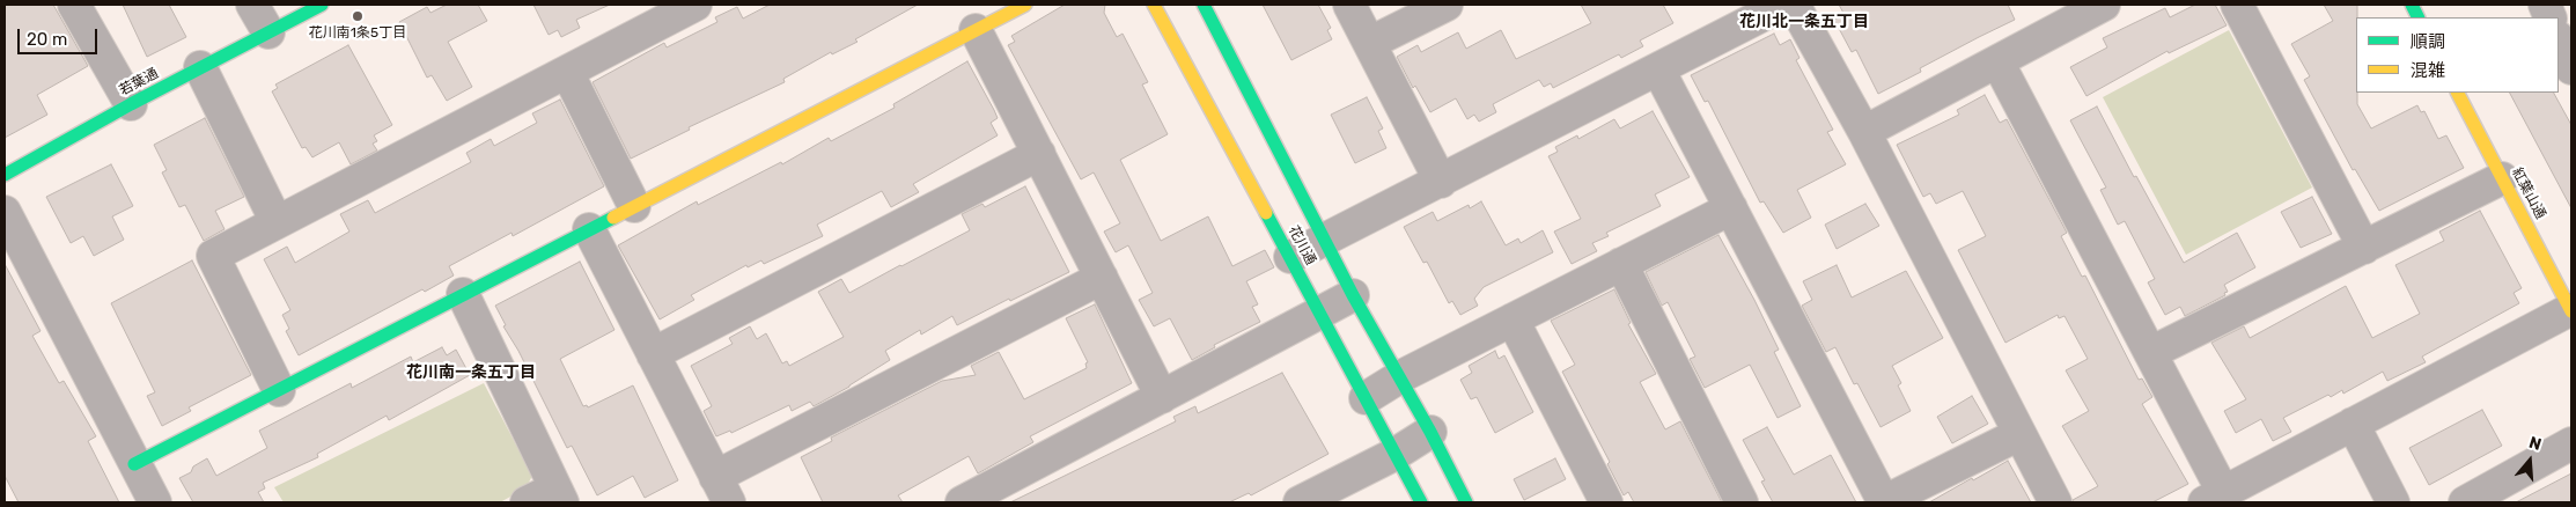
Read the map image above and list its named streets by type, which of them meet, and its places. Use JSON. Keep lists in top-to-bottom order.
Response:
{
  "streets": {
    "street": ["若葉通", "紅葉山通", "花川通"]
  },
  "districts": ["花川北一条五丁目", "花川南一条五丁目"],
  "places": ["花川南1条5丁目"],
  "legend": ["順調", "混雑"],
  "scale_bar": "20 m",
  "north": "top"
}
